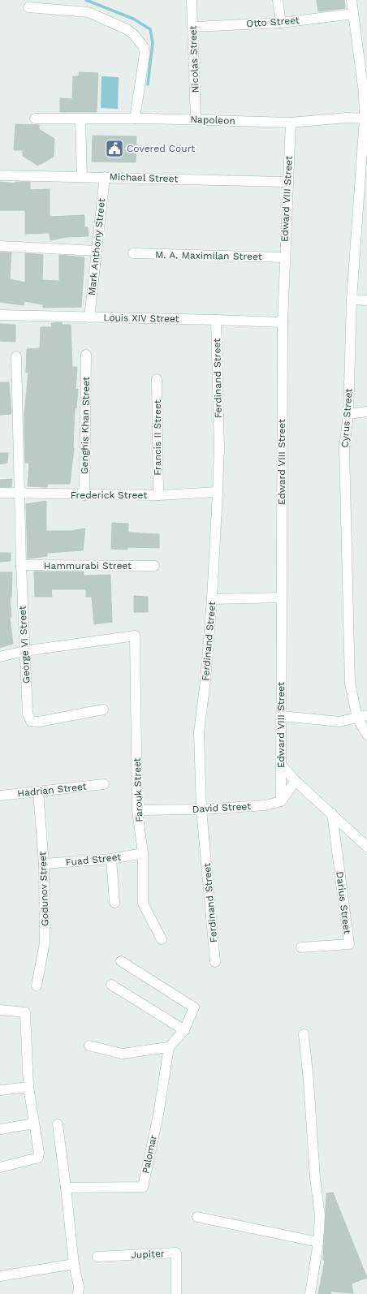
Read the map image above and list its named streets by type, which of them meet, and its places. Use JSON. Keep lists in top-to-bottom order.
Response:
{
  "streets": {
    "street": [
      "Otto Street",
      "Nicolas Street",
      "Napoleon",
      "Michael Street",
      "Edward VIII Street",
      "Mark Anthony Street",
      "M. A. Maximilan Street",
      "Louis XIV Street",
      "Ferdinand Street",
      "Cyrus Street",
      "Genghis Khan Street",
      "Francis II Street",
      "Frederick Street",
      "Hammurabi Street",
      "George VI Street",
      "Hadrian Street",
      "Farouk Street",
      "David Street",
      "Fuad Street",
      "Godunov Street",
      "Darius Street",
      "Palomar",
      "Jupiter"
    ]
  },
  "crossings": [
    ["Otto Street", "Nicolas Street"],
    ["Otto Street", "Cyrus Street"],
    ["Nicolas Street", "Napoleon"],
    ["Napoleon", "Edward VIII Street"],
    ["Napoleon", "Cyrus Street"],
    ["Michael Street", "Edward VIII Street"],
    ["Michael Street", "Mark Anthony Street"],
    ["Edward VIII Street", "M. A. Maximilan Street"],
    ["Edward VIII Street", "Louis XIV Street"],
    ["Edward VIII Street", "David Street"],
    ["Mark Anthony Street", "Louis XIV Street"],
    ["Louis XIV Street", "Ferdinand Street"],
    ["Ferdinand Street", "Frederick Street"],
    ["Ferdinand Street", "David Street"],
    ["Genghis Khan Street", "Frederick Street"],
    ["Francis II Street", "Frederick Street"],
    ["Frederick Street", "George VI Street"],
    ["Hammurabi Street", "George VI Street"],
    ["George VI Street", "Farouk Street"],
    ["Hadrian Street", "Godunov Street"],
    ["Farouk Street", "David Street"],
    ["Farouk Street", "Fuad Street"],
    ["Fuad Street", "Godunov Street"]
  ],
  "places": {
    "public building": ["Covered Court"]
  }
}
